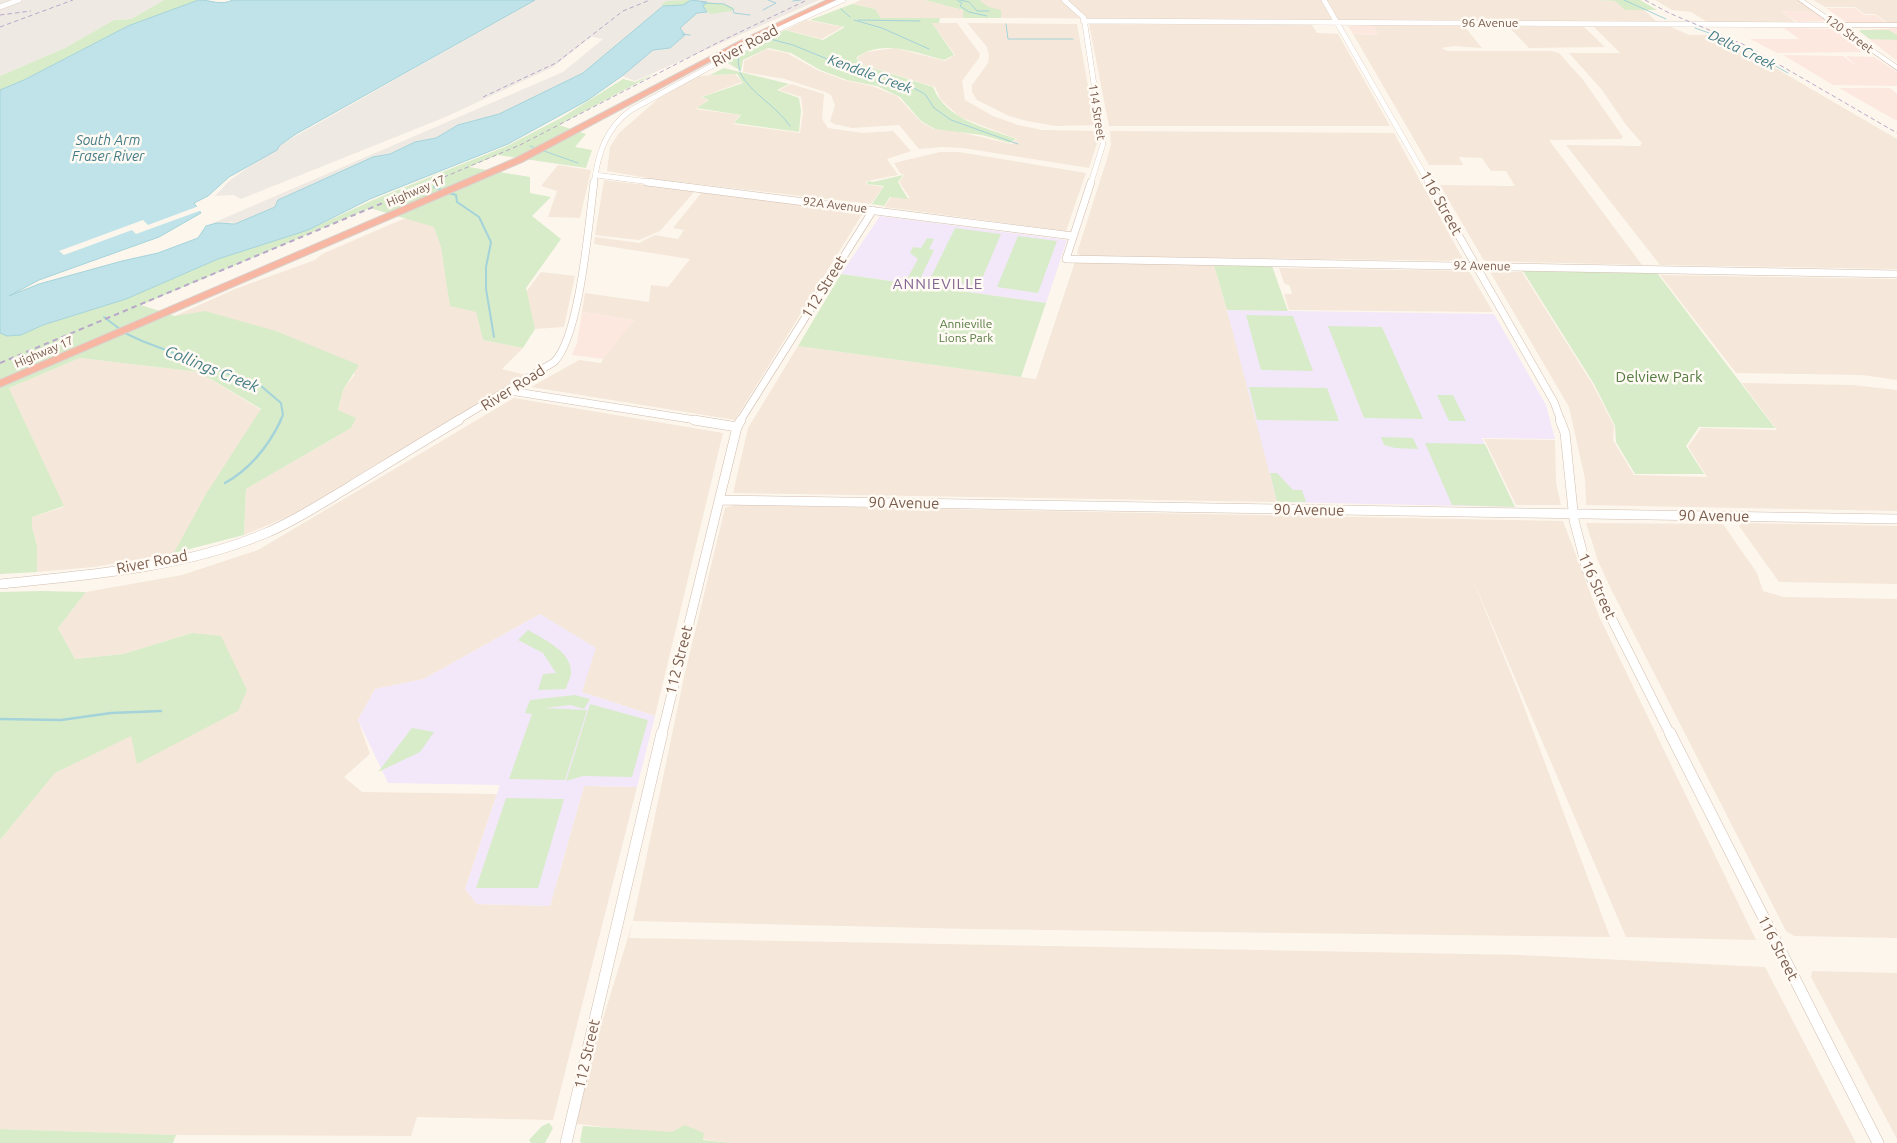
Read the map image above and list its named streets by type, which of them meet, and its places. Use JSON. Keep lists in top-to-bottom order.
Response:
{
  "streets": {
    "highway": ["Highway 17"],
    "main road": ["96 Avenue", "120 Street"],
    "street": [
      "River Road",
      "114 Street",
      "116 Street",
      "92A Avenue",
      "92 Avenue",
      "112 Street",
      "90 Avenue"
    ]
  },
  "crossings": [
    ["96 Avenue", "120 Street"],
    ["96 Avenue", "114 Street"],
    ["96 Avenue", "116 Street"],
    ["River Road", "92A Avenue"],
    ["114 Street", "92A Avenue"],
    ["114 Street", "92 Avenue"],
    ["116 Street", "92 Avenue"],
    ["116 Street", "90 Avenue"],
    ["92A Avenue", "112 Street"],
    ["112 Street", "90 Avenue"]
  ],
  "districts": ["ANNIEVILLE"],
  "water": [
    "Delta Creek",
    "Kendale Creek",
    "South Arm Fraser River",
    "Collings Creek"
  ],
  "parks": ["Annieville Lions Park", "Delview Park"]
}
